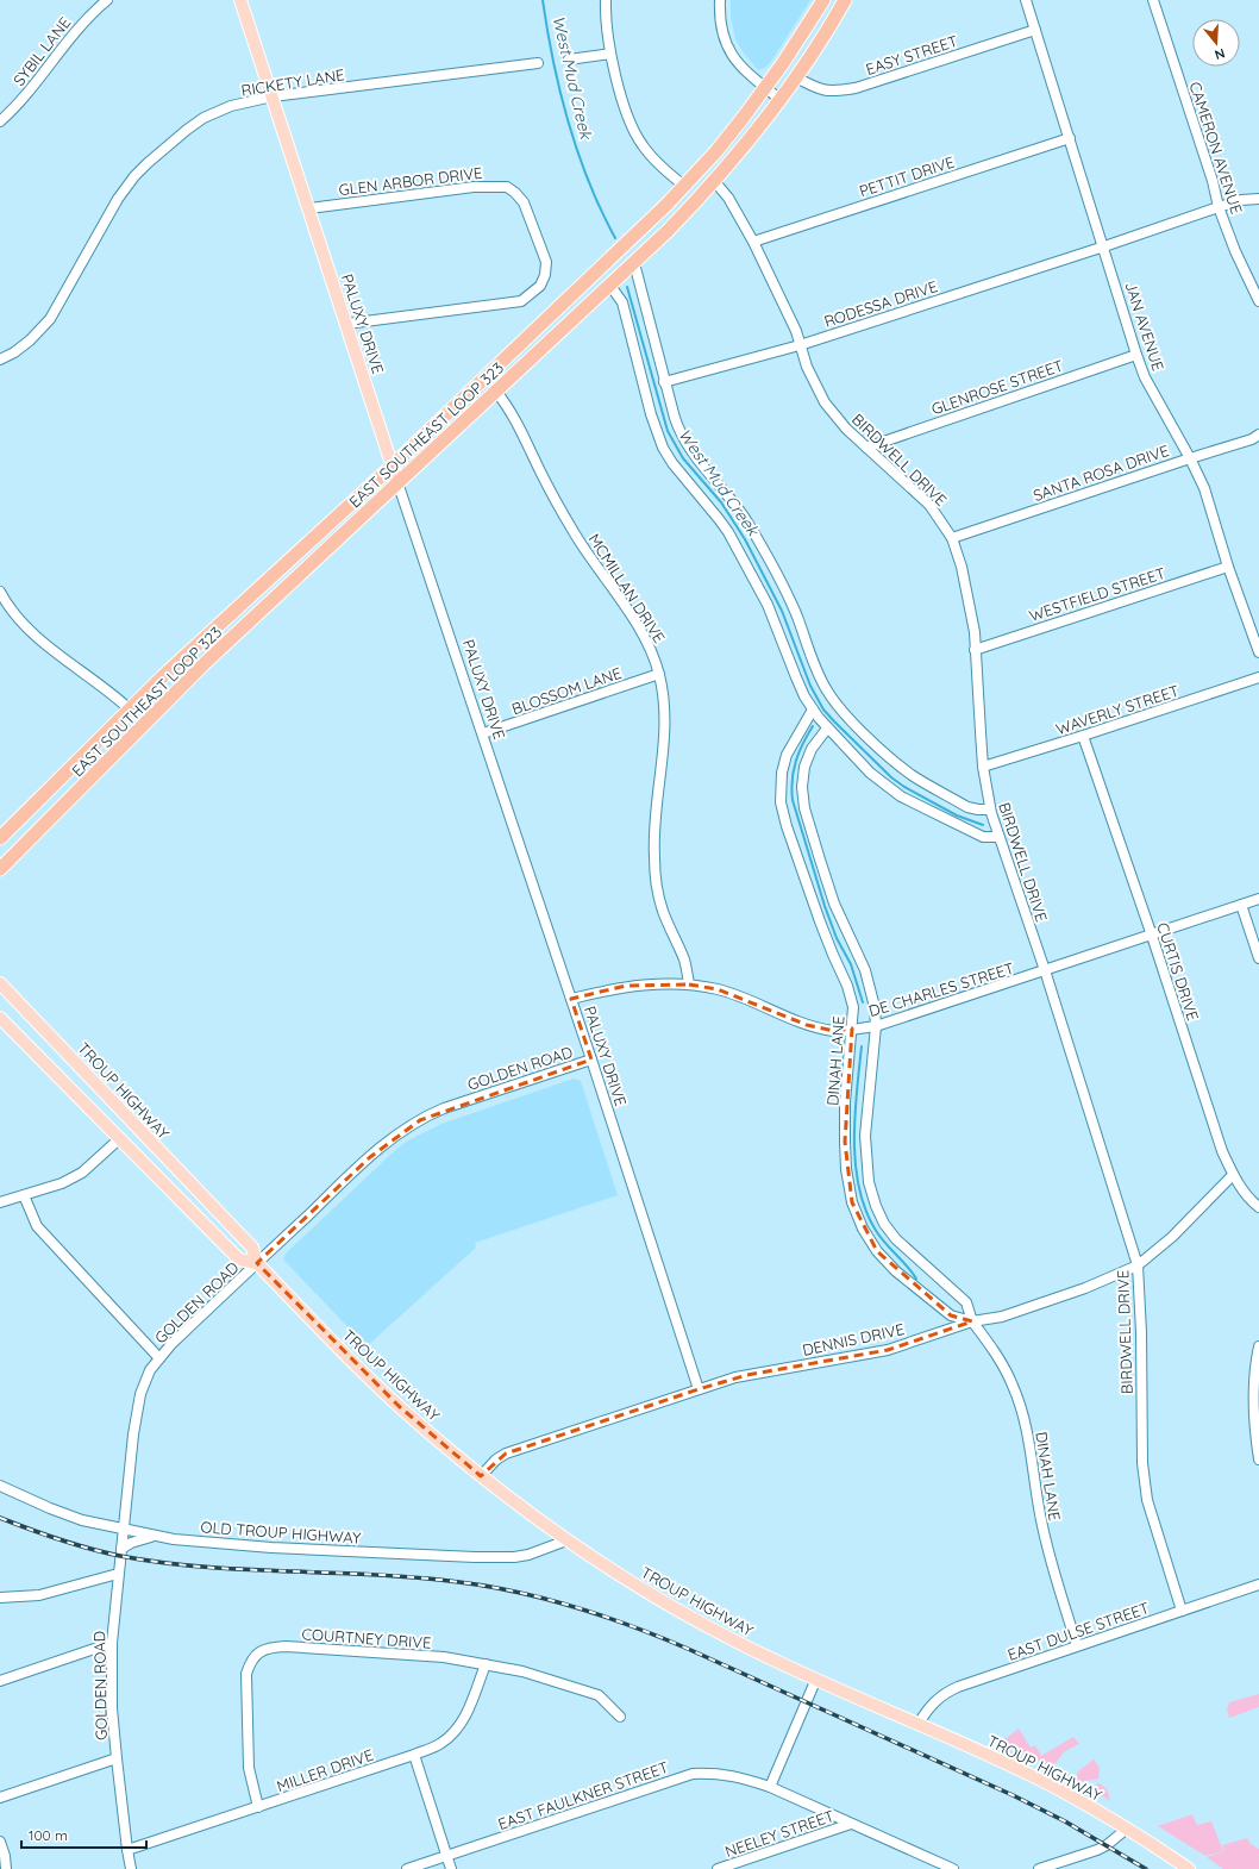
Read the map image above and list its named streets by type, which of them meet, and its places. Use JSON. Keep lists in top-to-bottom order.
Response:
{
  "streets": {
    "highway": ["EAST SOUTHEAST LOOP 323"],
    "main road": ["PALUXY DRIVE", "TROUP HIGHWAY"],
    "street": [
      "SYBIL LANE",
      "EASY STREET",
      "RICKETY LANE",
      "CAMERON AVENUE",
      "PETTIT DRIVE",
      "GLEN ARBOR DRIVE",
      "RODESSA DRIVE",
      "JAN AVENUE",
      "GLENROSE STREET",
      "BIRDWELL DRIVE",
      "SANTA ROSA DRIVE",
      "MCMILLAN DRIVE",
      "WESTFIELD STREET",
      "BLOSSOM LANE",
      "WAVERLY STREET",
      "CURTIS DRIVE",
      "DE CHARLES STREET",
      "DINAH LANE",
      "GOLDEN ROAD",
      "DENNIS DRIVE",
      "OLD TROUP HIGHWAY",
      "EAST DULSE STREET",
      "COURTNEY DRIVE",
      "MILLER DRIVE",
      "EAST FAULKNER STREET",
      "NEELEY STREET"
    ]
  },
  "crossings": [
    ["EASY STREET", "JAN AVENUE"],
    ["EASY STREET", "EAST SOUTHEAST LOOP 323"],
    ["RICKETY LANE", "PALUXY DRIVE"],
    ["CAMERON AVENUE", "RODESSA DRIVE"],
    ["PETTIT DRIVE", "JAN AVENUE"],
    ["PETTIT DRIVE", "BIRDWELL DRIVE"],
    ["GLEN ARBOR DRIVE", "PALUXY DRIVE"],
    ["RODESSA DRIVE", "JAN AVENUE"],
    ["RODESSA DRIVE", "BIRDWELL DRIVE"],
    ["PALUXY DRIVE", "EAST SOUTHEAST LOOP 323"],
    ["PALUXY DRIVE", "BLOSSOM LANE"],
    ["PALUXY DRIVE", "DE CHARLES STREET"],
    ["PALUXY DRIVE", "GOLDEN ROAD"],
    ["PALUXY DRIVE", "DENNIS DRIVE"],
    ["JAN AVENUE", "GLENROSE STREET"],
    ["JAN AVENUE", "SANTA ROSA DRIVE"],
    ["JAN AVENUE", "WESTFIELD STREET"],
    ["GLENROSE STREET", "BIRDWELL DRIVE"],
    ["EAST SOUTHEAST LOOP 323", "BIRDWELL DRIVE"],
    ["EAST SOUTHEAST LOOP 323", "MCMILLAN DRIVE"],
    ["BIRDWELL DRIVE", "SANTA ROSA DRIVE"],
    ["BIRDWELL DRIVE", "WESTFIELD STREET"],
    ["BIRDWELL DRIVE", "WAVERLY STREET"],
    ["BIRDWELL DRIVE", "DE CHARLES STREET"],
    ["BIRDWELL DRIVE", "DENNIS DRIVE"],
    ["BIRDWELL DRIVE", "EAST DULSE STREET"],
    ["MCMILLAN DRIVE", "BLOSSOM LANE"],
    ["MCMILLAN DRIVE", "DE CHARLES STREET"],
    ["WAVERLY STREET", "CURTIS DRIVE"],
    ["CURTIS DRIVE", "DE CHARLES STREET"],
    ["CURTIS DRIVE", "DENNIS DRIVE"],
    ["DE CHARLES STREET", "DINAH LANE"],
    ["DINAH LANE", "DENNIS DRIVE"],
    ["DINAH LANE", "EAST DULSE STREET"],
    ["GOLDEN ROAD", "TROUP HIGHWAY"],
    ["GOLDEN ROAD", "OLD TROUP HIGHWAY"],
    ["GOLDEN ROAD", "MILLER DRIVE"],
    ["TROUP HIGHWAY", "DENNIS DRIVE"],
    ["TROUP HIGHWAY", "OLD TROUP HIGHWAY"],
    ["TROUP HIGHWAY", "EAST DULSE STREET"],
    ["COURTNEY DRIVE", "MILLER DRIVE"],
    ["EAST FAULKNER STREET", "NEELEY STREET"]
  ],
  "water": ["West Mud Creek"],
  "scale_bar": "100 m",
  "north": "bottom"
}
